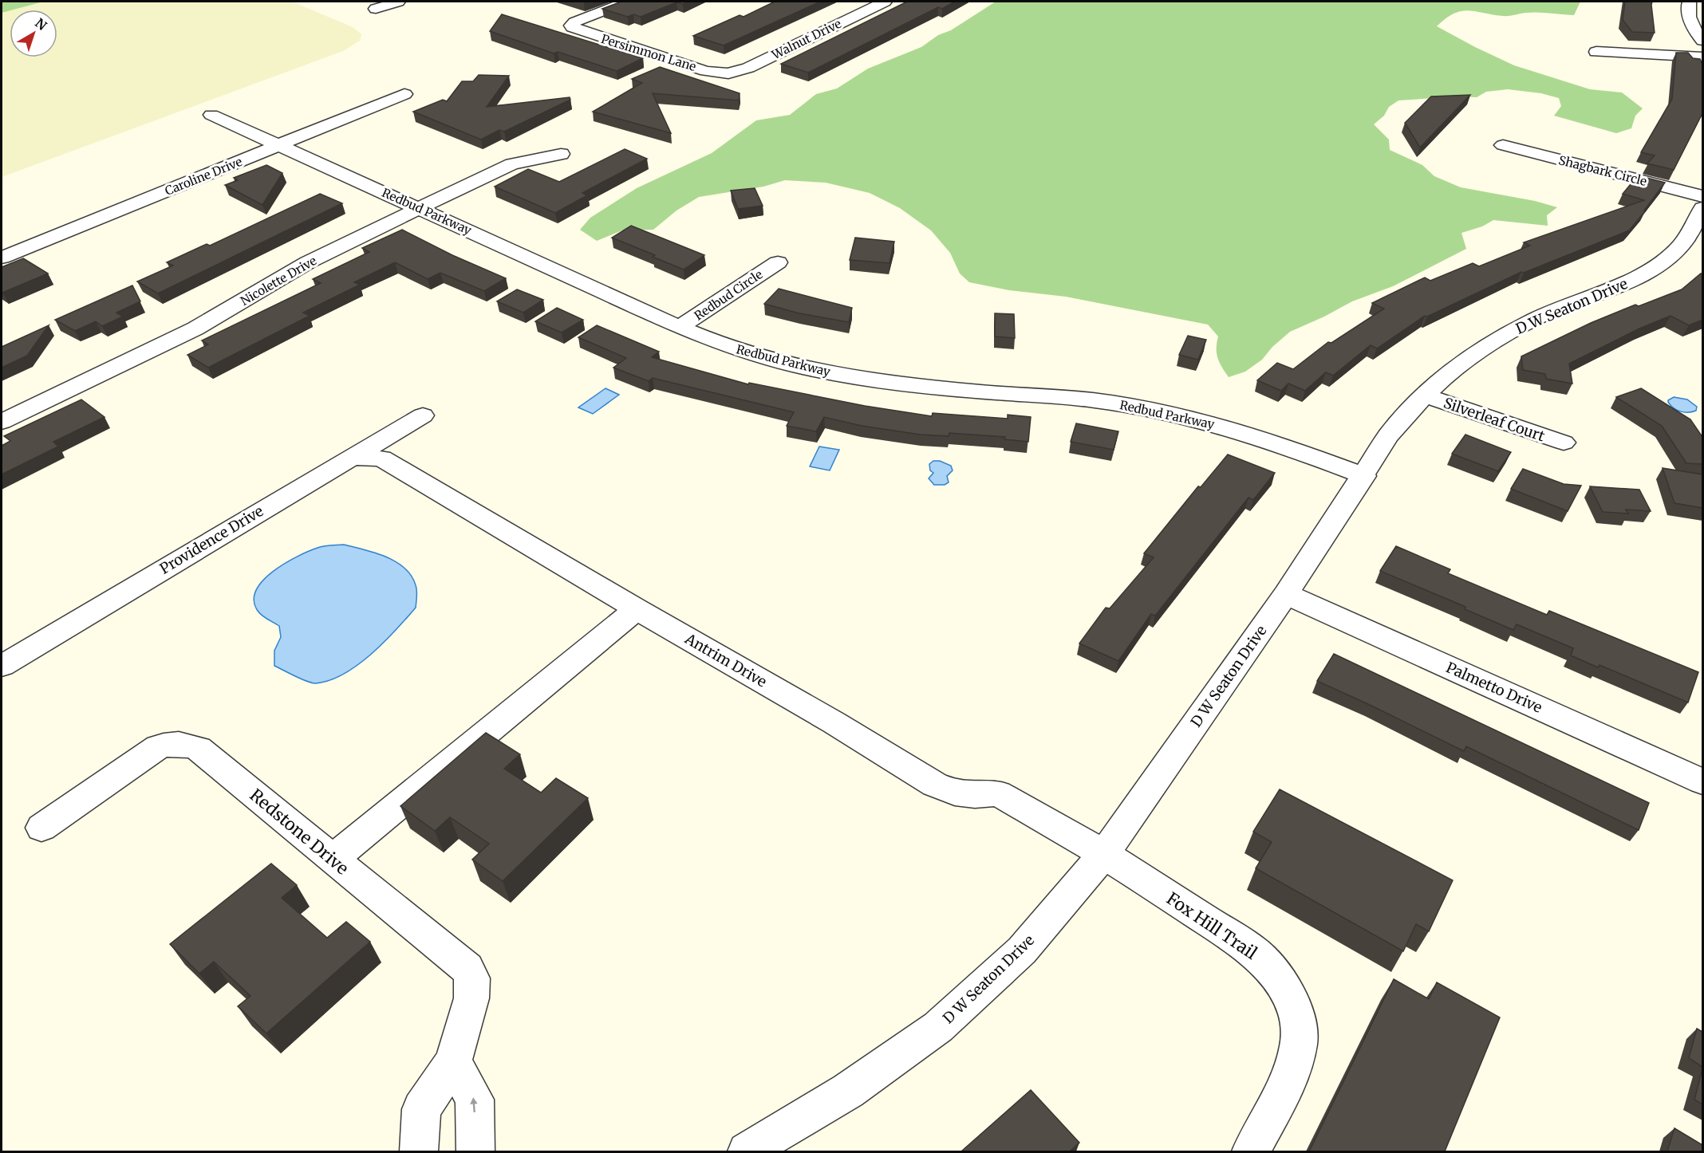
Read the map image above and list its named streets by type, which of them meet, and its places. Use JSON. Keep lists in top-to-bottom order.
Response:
{
  "streets": {
    "street": [
      "Walnut Drive",
      "Persimmon Lane",
      "Shagbark Circle",
      "Caroline Drive",
      "Redbud Parkway",
      "Nicolette Drive",
      "Redbud Circle",
      "D W Seaton Drive",
      "Silverleaf Court",
      "Providence Drive",
      "Antrim Drive",
      "Palmetto Drive",
      "Redstone Drive",
      "Fox Hill Trail"
    ]
  },
  "crossings": [
    ["Walnut Drive", "Persimmon Lane"],
    ["Caroline Drive", "Redbud Parkway"],
    ["Redbud Parkway", "Nicolette Drive"],
    ["Redbud Parkway", "Redbud Circle"],
    ["Redbud Parkway", "D W Seaton Drive"],
    ["D W Seaton Drive", "Silverleaf Court"],
    ["D W Seaton Drive", "Antrim Drive"],
    ["D W Seaton Drive", "Palmetto Drive"],
    ["D W Seaton Drive", "Fox Hill Trail"],
    ["Providence Drive", "Antrim Drive"],
    ["Antrim Drive", "Fox Hill Trail"]
  ],
  "north": "top right"
}
